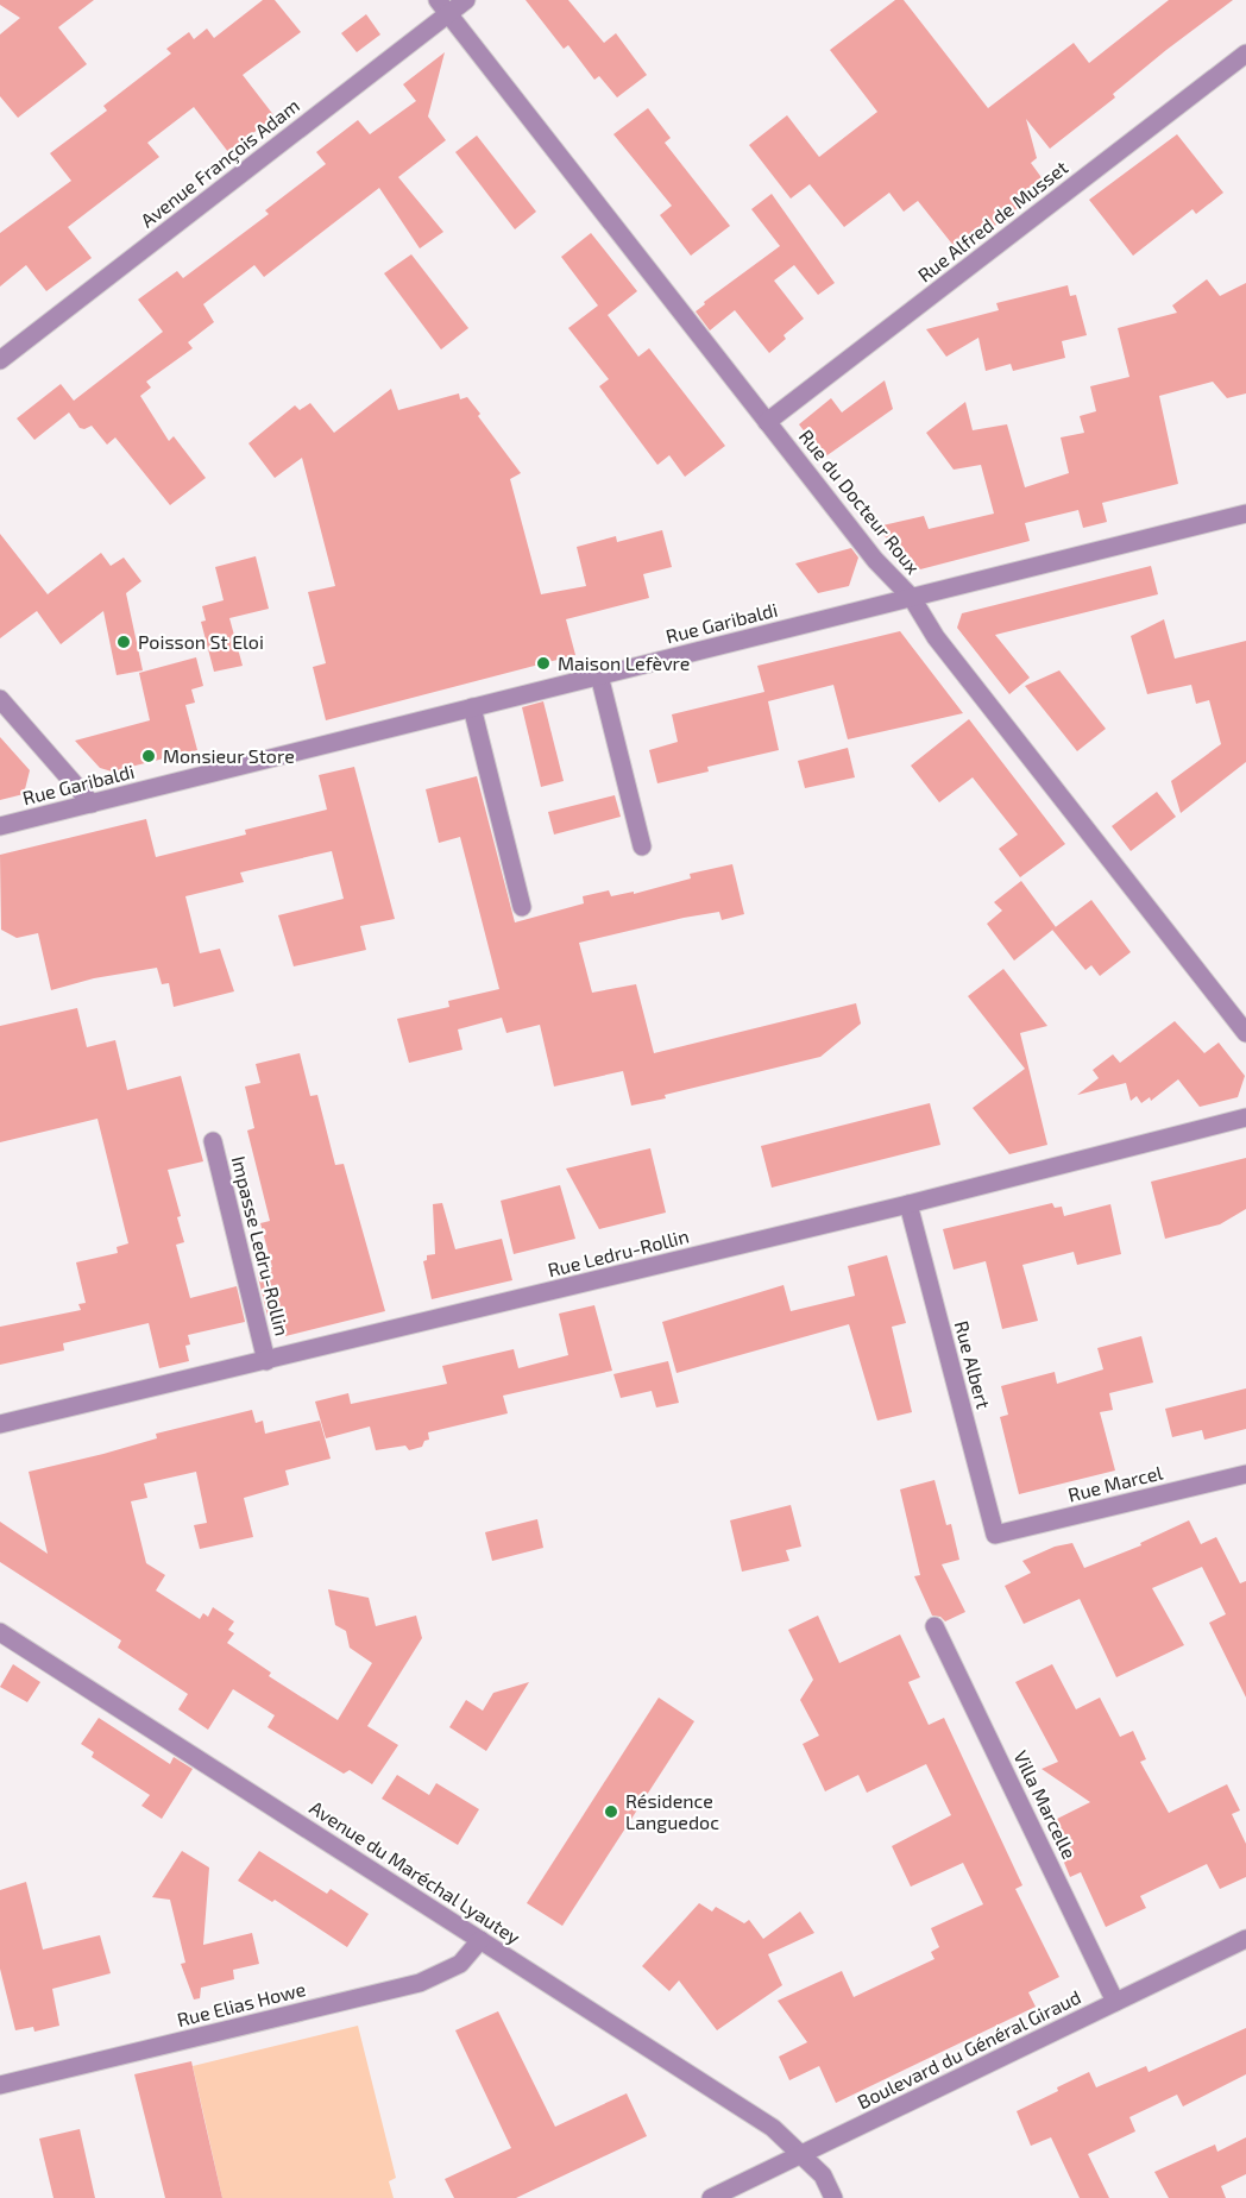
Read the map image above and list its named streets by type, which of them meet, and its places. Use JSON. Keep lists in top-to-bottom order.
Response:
{
  "streets": {
    "street": [
      "Avenue François Adam",
      "Rue Alfred de Musset",
      "Rue du Docteur Roux",
      "Rue Garibaldi",
      "Impasse Ledru-Rollin",
      "Rue Ledru-Rollin",
      "Rue Albert",
      "Rue Marcel",
      "Villa Marcelle",
      "Avenue du Maréchal Lyautey",
      "Rue Elias Howe",
      "Boulevard du Général Giraud"
    ]
  },
  "crossings": [
    ["Avenue François Adam", "Rue du Docteur Roux"],
    ["Rue Alfred de Musset", "Rue du Docteur Roux"],
    ["Rue du Docteur Roux", "Rue Garibaldi"],
    ["Impasse Ledru-Rollin", "Rue Ledru-Rollin"],
    ["Rue Ledru-Rollin", "Rue Albert"],
    ["Rue Albert", "Rue Marcel"],
    ["Villa Marcelle", "Boulevard du Général Giraud"],
    ["Avenue du Maréchal Lyautey", "Rue Elias Howe"],
    ["Avenue du Maréchal Lyautey", "Boulevard du Général Giraud"]
  ],
  "places": [
    "Poisson St Eloi",
    "Maison Lefèvre",
    "Monsieur Store",
    "Résidence Languedoc"
  ]
}
